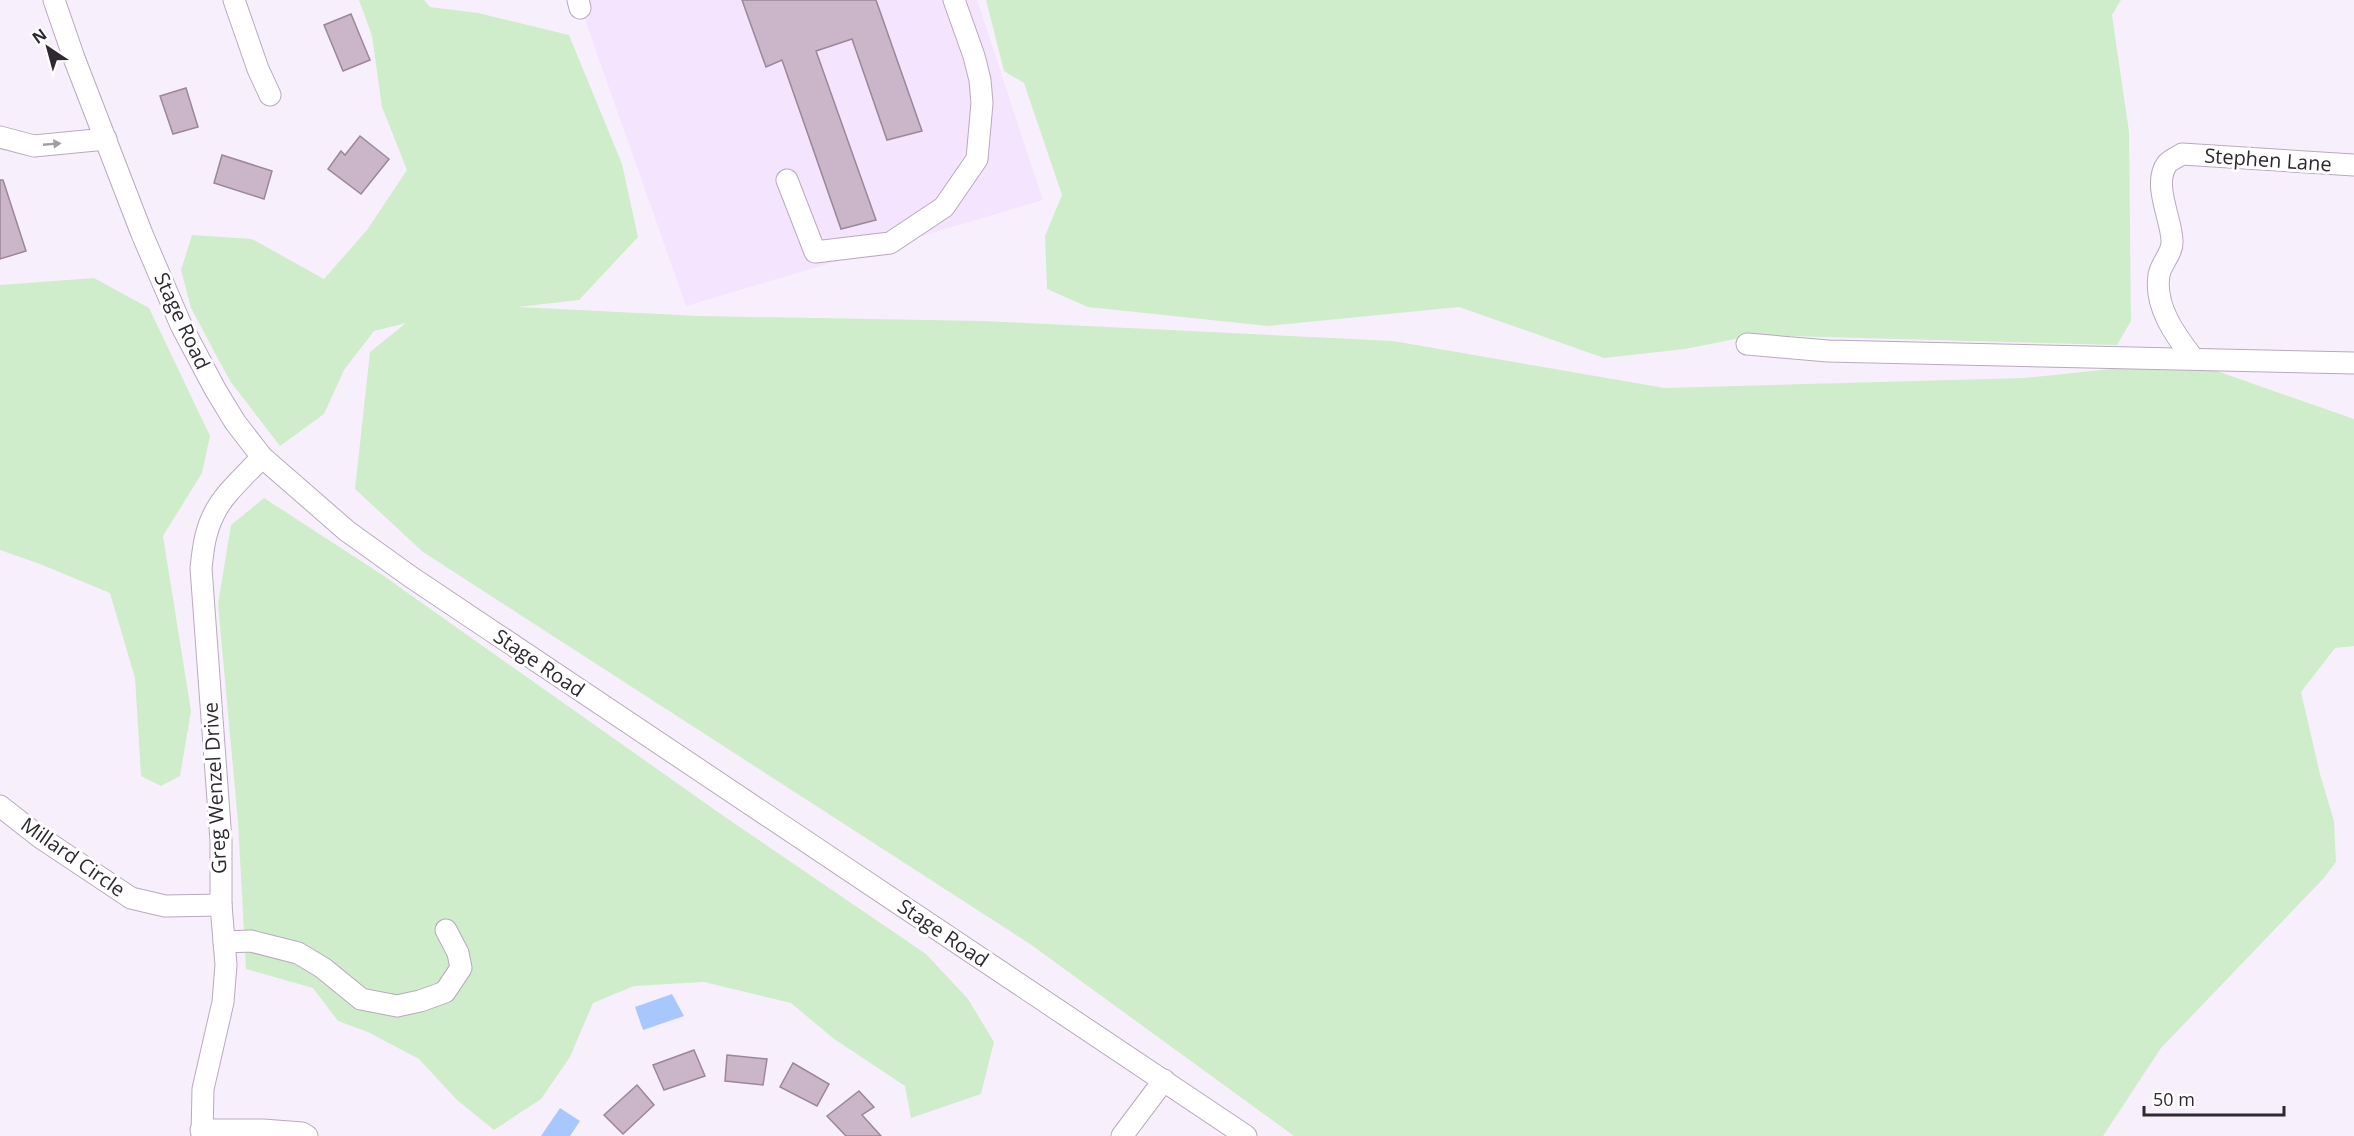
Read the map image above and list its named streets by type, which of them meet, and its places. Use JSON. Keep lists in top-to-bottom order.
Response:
{
  "streets": {
    "street": [
      "Stephen Lane",
      "Stage Road",
      "Greg Wenzel Drive",
      "Millard Circle"
    ]
  },
  "crossings": [
    ["Stage Road", "Greg Wenzel Drive"],
    ["Greg Wenzel Drive", "Millard Circle"]
  ],
  "scale_bar": "50 m",
  "north": "top left"
}
